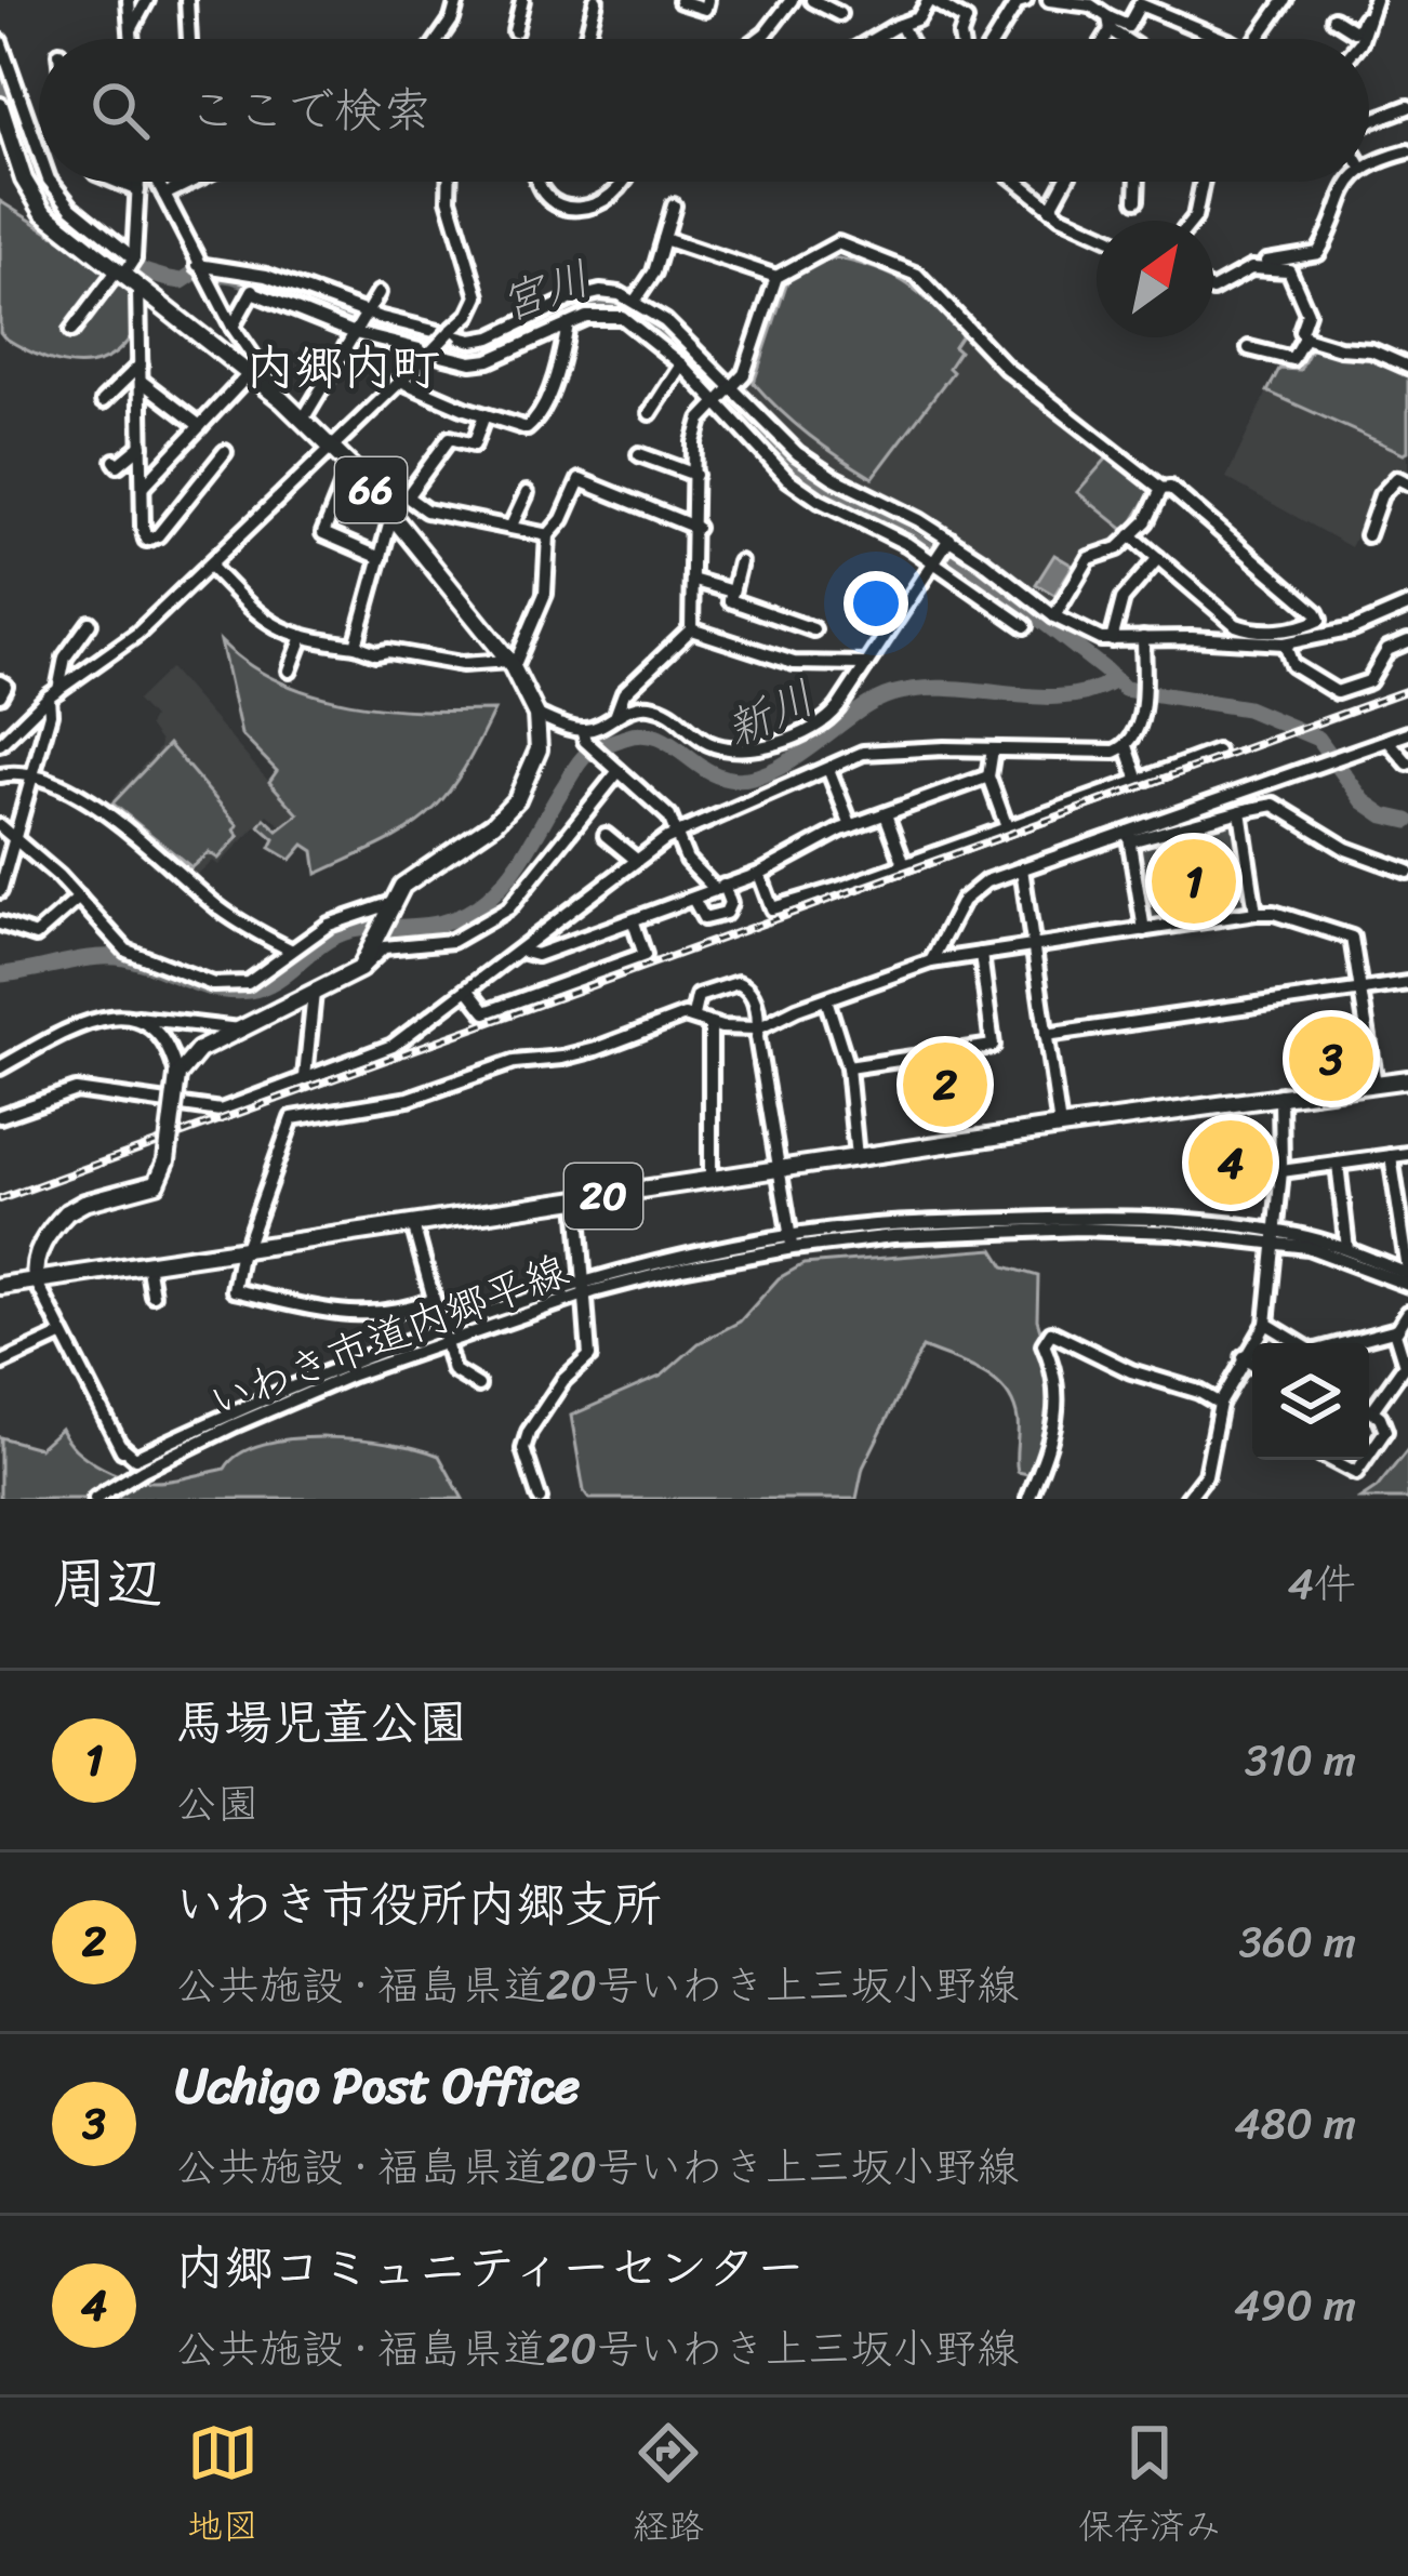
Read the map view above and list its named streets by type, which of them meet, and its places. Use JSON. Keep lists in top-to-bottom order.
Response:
{
  "streets": {
    "main road": ["66", "20"],
    "street": ["いわき市道内郷平線"]
  },
  "districts": ["内郷内町"],
  "water": ["宮川", "新川"],
  "north": "top right",
  "page": {
    "search": "ここで検索",
    "pins": [
      "1",
      "3",
      "2",
      "4"
    ],
    "heading": ["周辺", "4件"],
    "list": [
      {
        "mark": "1",
        "name": "馬場児童公園",
        "note": "公園",
        "value": "310 m"
      },
      {
        "mark": "2",
        "name": "いわき市役所内郷支所",
        "note": "公共施設 · 福島県道20号いわき上三坂小野線",
        "value": "360 m"
      },
      {
        "mark": "3",
        "name": "Uchigo Post Office",
        "note": "公共施設 · 福島県道20号いわき上三坂小野線",
        "value": "480 m"
      },
      {
        "mark": "4",
        "name": "内郷コミュニティーセンター",
        "note": "公共施設 · 福島県道20号いわき上三坂小野線",
        "value": "490 m"
      }
    ],
    "nav": ["地図", "経路", "保存済み"]
  }
}
